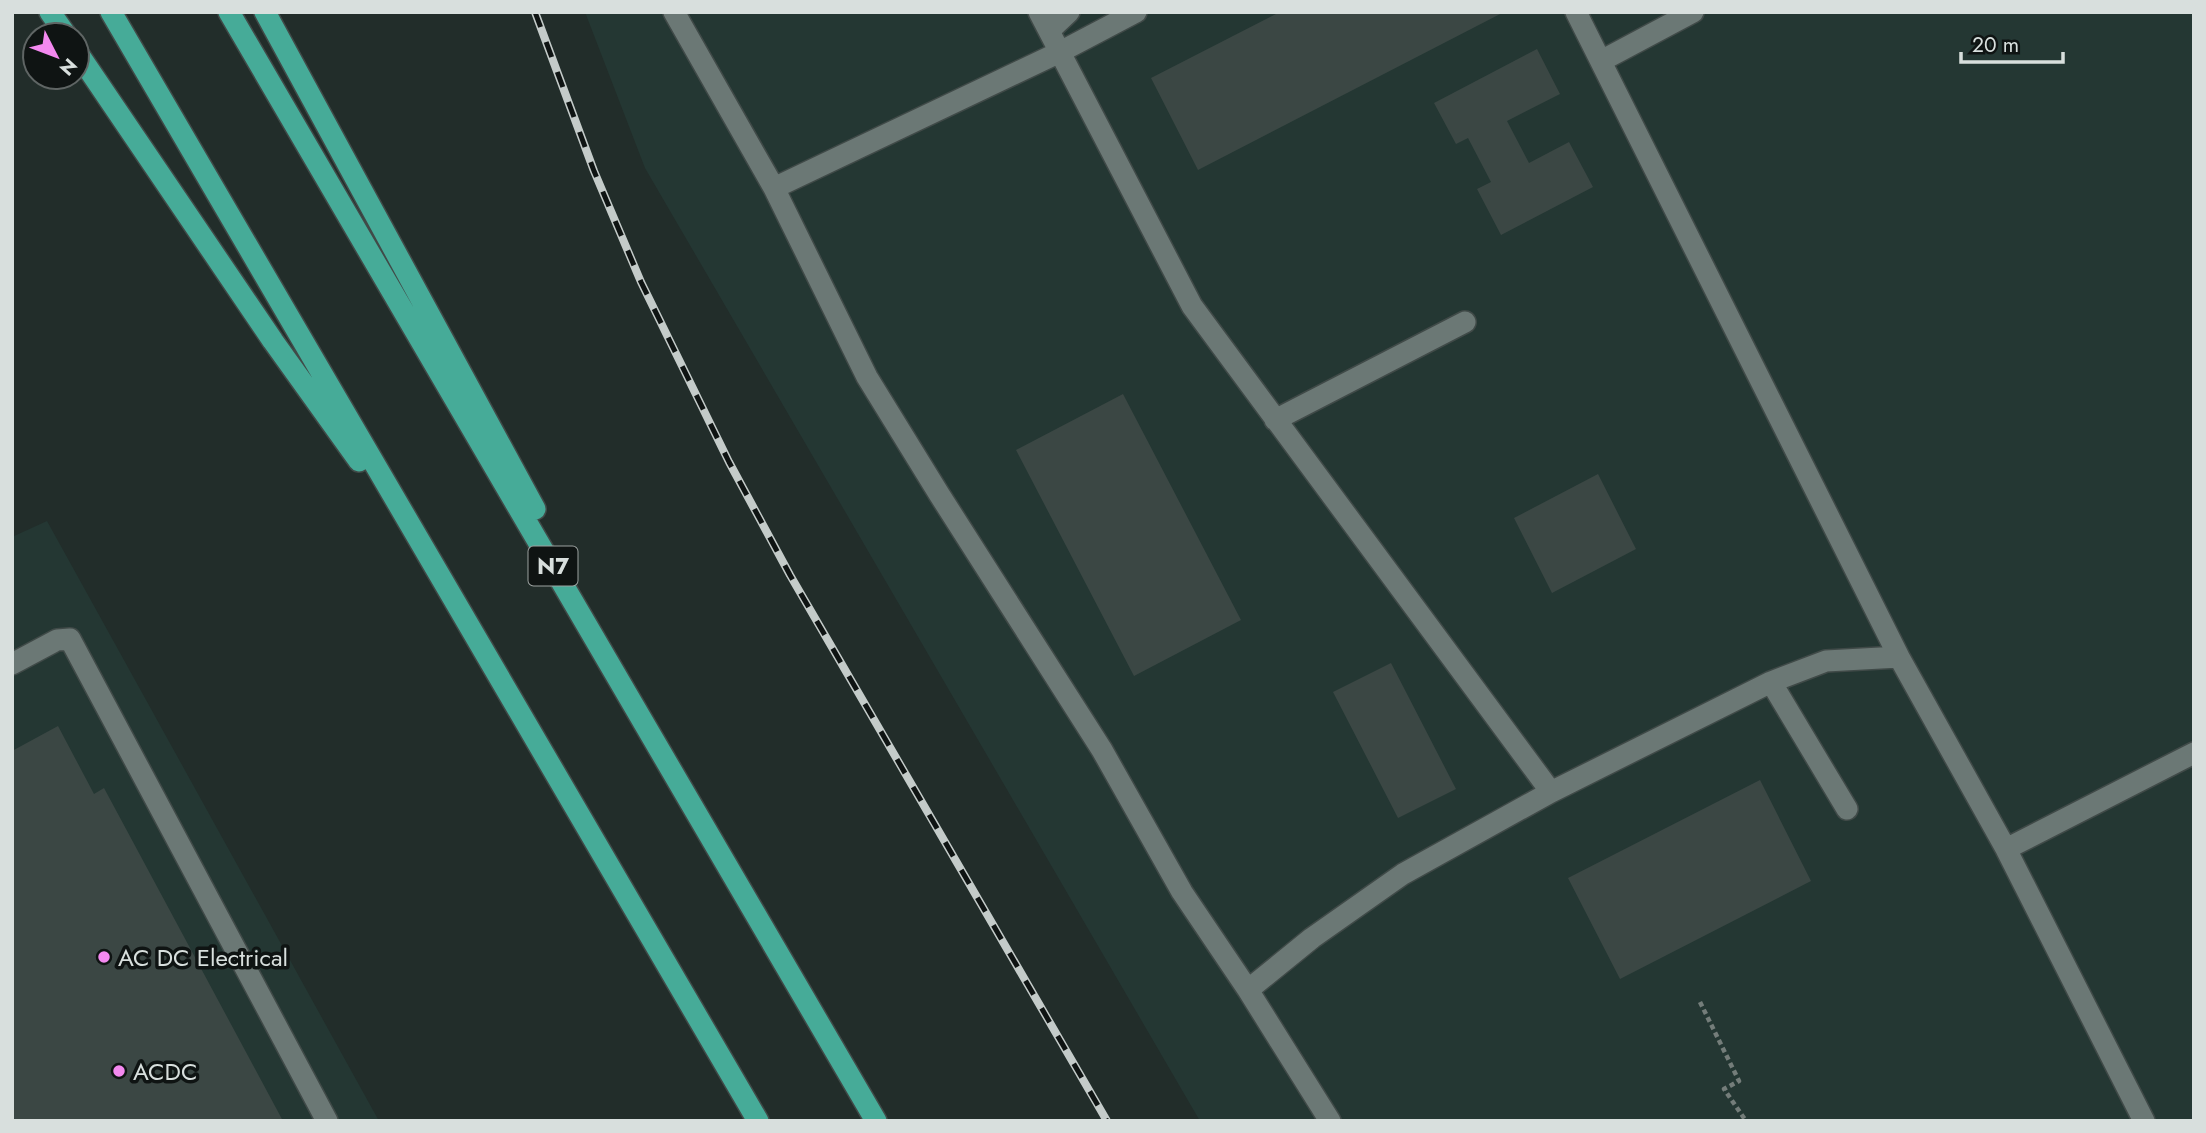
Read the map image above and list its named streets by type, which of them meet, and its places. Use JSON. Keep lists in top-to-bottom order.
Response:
{
  "streets": {
    "highway": ["N7"]
  },
  "places": ["AC DC Electrical", "ACDC"],
  "scale_bar": "20 m",
  "north": "bottom right"
}
